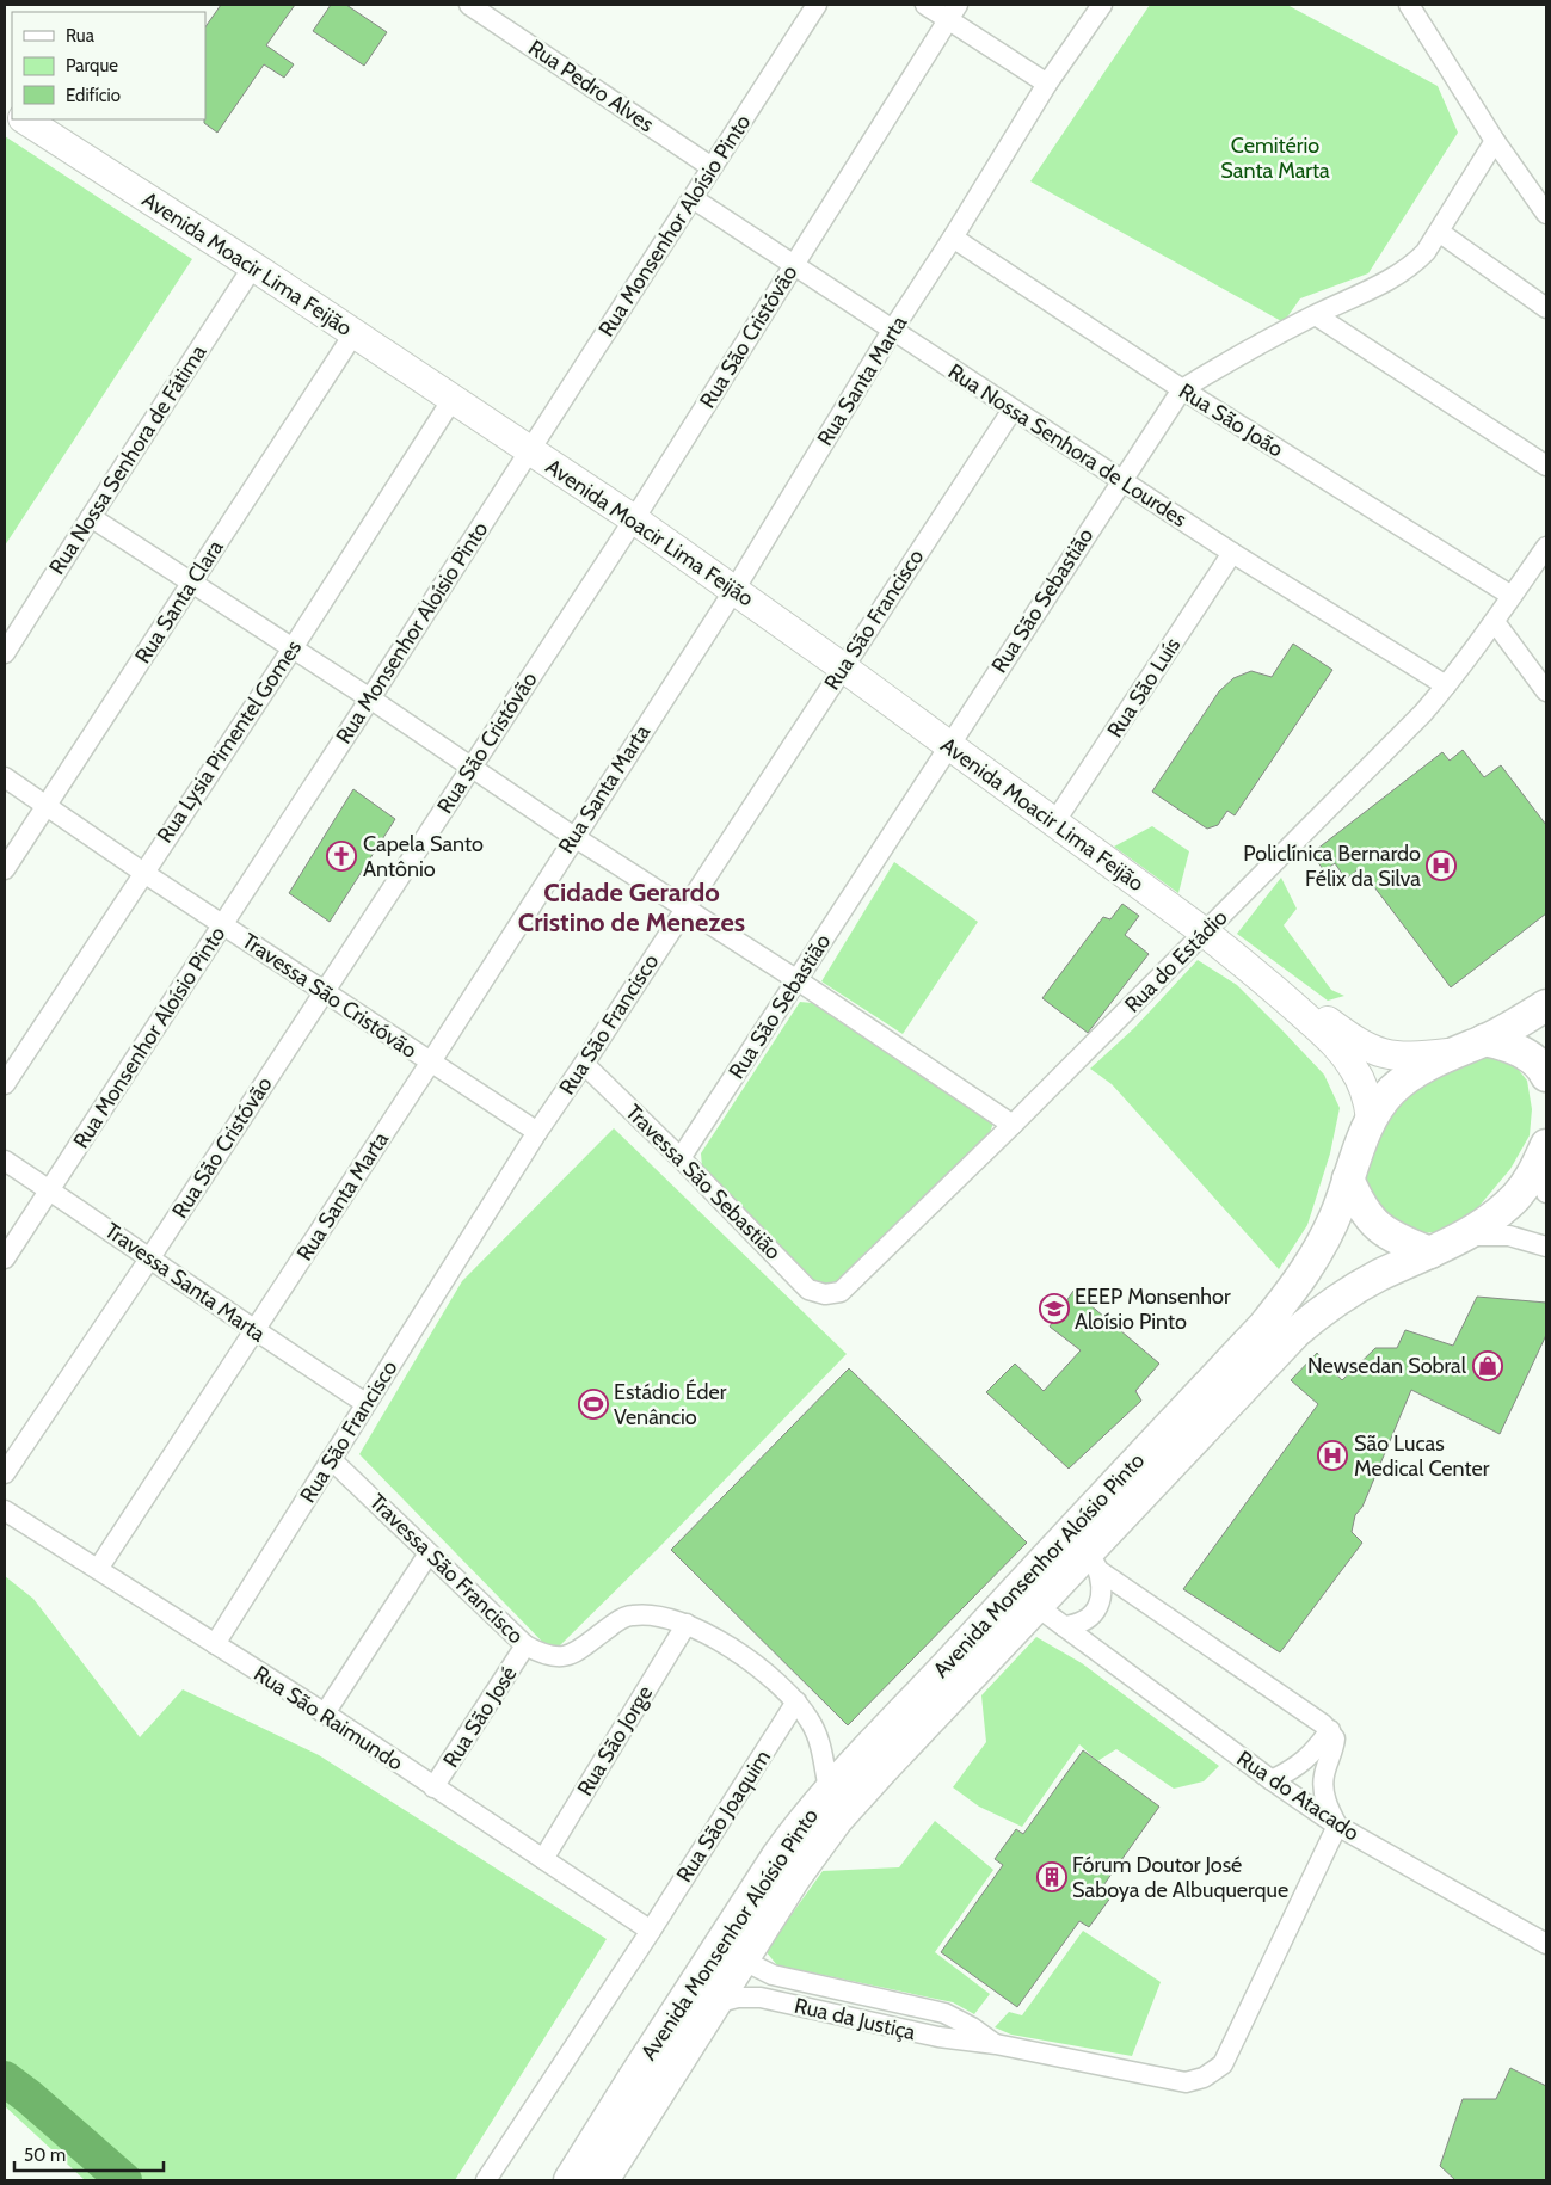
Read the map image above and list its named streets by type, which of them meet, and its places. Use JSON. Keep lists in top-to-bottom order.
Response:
{
  "streets": {
    "main road": ["Avenida Moacir Lima Feijão", "Avenida Monsenhor Aloísio Pinto"],
    "street": [
      "Rua Pedro Alves",
      "Rua Monsenhor Aloísio Pinto",
      "Rua São Cristóvão",
      "Rua Santa Marta",
      "Rua São João",
      "Rua Nossa Senhora de Lourdes",
      "Rua Nossa Senhora de Fátima",
      "Rua São Sebastião",
      "Rua Santa Clara",
      "Rua São Francisco",
      "Rua São Luís",
      "Rua Lysia Pimentel Gomes",
      "Rua do Estádio",
      "Travessa São Cristóvão",
      "Travessa São Sebastião",
      "Travessa Santa Marta",
      "Travessa São Francisco",
      "Rua São José",
      "Rua São Raimundo",
      "Rua São Jorge",
      "Rua do Atacado",
      "Rua São Joaquim",
      "Rua da Justiça"
    ]
  },
  "crossings": [
    ["Rua Pedro Alves", "Rua Monsenhor Aloísio Pinto"],
    ["Rua Monsenhor Aloísio Pinto", "Avenida Moacir Lima Feijão"],
    ["Rua Monsenhor Aloísio Pinto", "Rua Nossa Senhora de Lourdes"],
    ["Rua Monsenhor Aloísio Pinto", "Travessa São Cristóvão"],
    ["Rua Monsenhor Aloísio Pinto", "Travessa Santa Marta"],
    ["Avenida Moacir Lima Feijão", "Rua São Cristóvão"],
    ["Avenida Moacir Lima Feijão", "Rua Santa Marta"],
    ["Avenida Moacir Lima Feijão", "Rua Nossa Senhora de Fátima"],
    ["Avenida Moacir Lima Feijão", "Rua São Sebastião"],
    ["Avenida Moacir Lima Feijão", "Rua Santa Clara"],
    ["Avenida Moacir Lima Feijão", "Rua São Francisco"],
    ["Avenida Moacir Lima Feijão", "Rua São Luís"],
    ["Avenida Moacir Lima Feijão", "Rua Lysia Pimentel Gomes"],
    ["Avenida Moacir Lima Feijão", "Rua do Estádio"],
    ["Rua São Cristóvão", "Rua Nossa Senhora de Lourdes"],
    ["Rua São Cristóvão", "Travessa São Cristóvão"],
    ["Rua São Cristóvão", "Travessa Santa Marta"],
    ["Rua Santa Marta", "Rua São João"],
    ["Rua Santa Marta", "Rua Nossa Senhora de Lourdes"],
    ["Rua Santa Marta", "Travessa São Cristóvão"],
    ["Rua Santa Marta", "Travessa Santa Marta"],
    ["Rua Santa Marta", "Rua São Raimundo"],
    ["Rua São João", "Rua São Sebastião"],
    ["Rua São João", "Rua do Estádio"],
    ["Rua Nossa Senhora de Lourdes", "Rua São Sebastião"],
    ["Rua Nossa Senhora de Lourdes", "Rua São Francisco"],
    ["Rua Nossa Senhora de Lourdes", "Rua São Luís"],
    ["Rua Nossa Senhora de Lourdes", "Rua do Estádio"],
    ["Rua São Sebastião", "Travessa São Sebastião"],
    ["Rua Santa Clara", "Travessa São Cristóvão"],
    ["Rua São Francisco", "Travessa São Cristóvão"],
    ["Rua São Francisco", "Travessa São Sebastião"],
    ["Rua São Francisco", "Travessa Santa Marta"],
    ["Rua São Francisco", "Travessa São Francisco"],
    ["Rua São Francisco", "Rua São Raimundo"],
    ["Rua Lysia Pimentel Gomes", "Travessa São Cristóvão"],
    ["Rua do Estádio", "Travessa São Sebastião"],
    ["Avenida Monsenhor Aloísio Pinto", "Rua do Atacado"],
    ["Avenida Monsenhor Aloísio Pinto", "Rua da Justiça"],
    ["Travessa São Francisco", "Rua São José"],
    ["Travessa São Francisco", "Rua São Jorge"],
    ["Rua São José", "Rua São Raimundo"],
    ["Rua São Raimundo", "Rua São Jorge"],
    ["Rua São Raimundo", "Rua São Joaquim"],
    ["Rua do Atacado", "Rua da Justiça"]
  ],
  "districts": ["Cidade Gerardo Cristino de Menezes"],
  "parks": ["Cemitério Santa Marta"],
  "places": {
    "church": ["Capela Santo Antônio"],
    "hospital": ["Policlínica Bernardo Félix da Silva", "São Lucas Medical Center"],
    "school or university": ["EEEP Monsenhor Aloísio Pinto"],
    "shop": ["Newsedan Sobral"],
    "sports": ["Estádio Éder Venâncio"],
    "building": ["Fórum Doutor José Saboya de Albuquerque"]
  },
  "legend": ["Rua", "Parque", "Edifício"],
  "scale_bar": "50 m"
}
